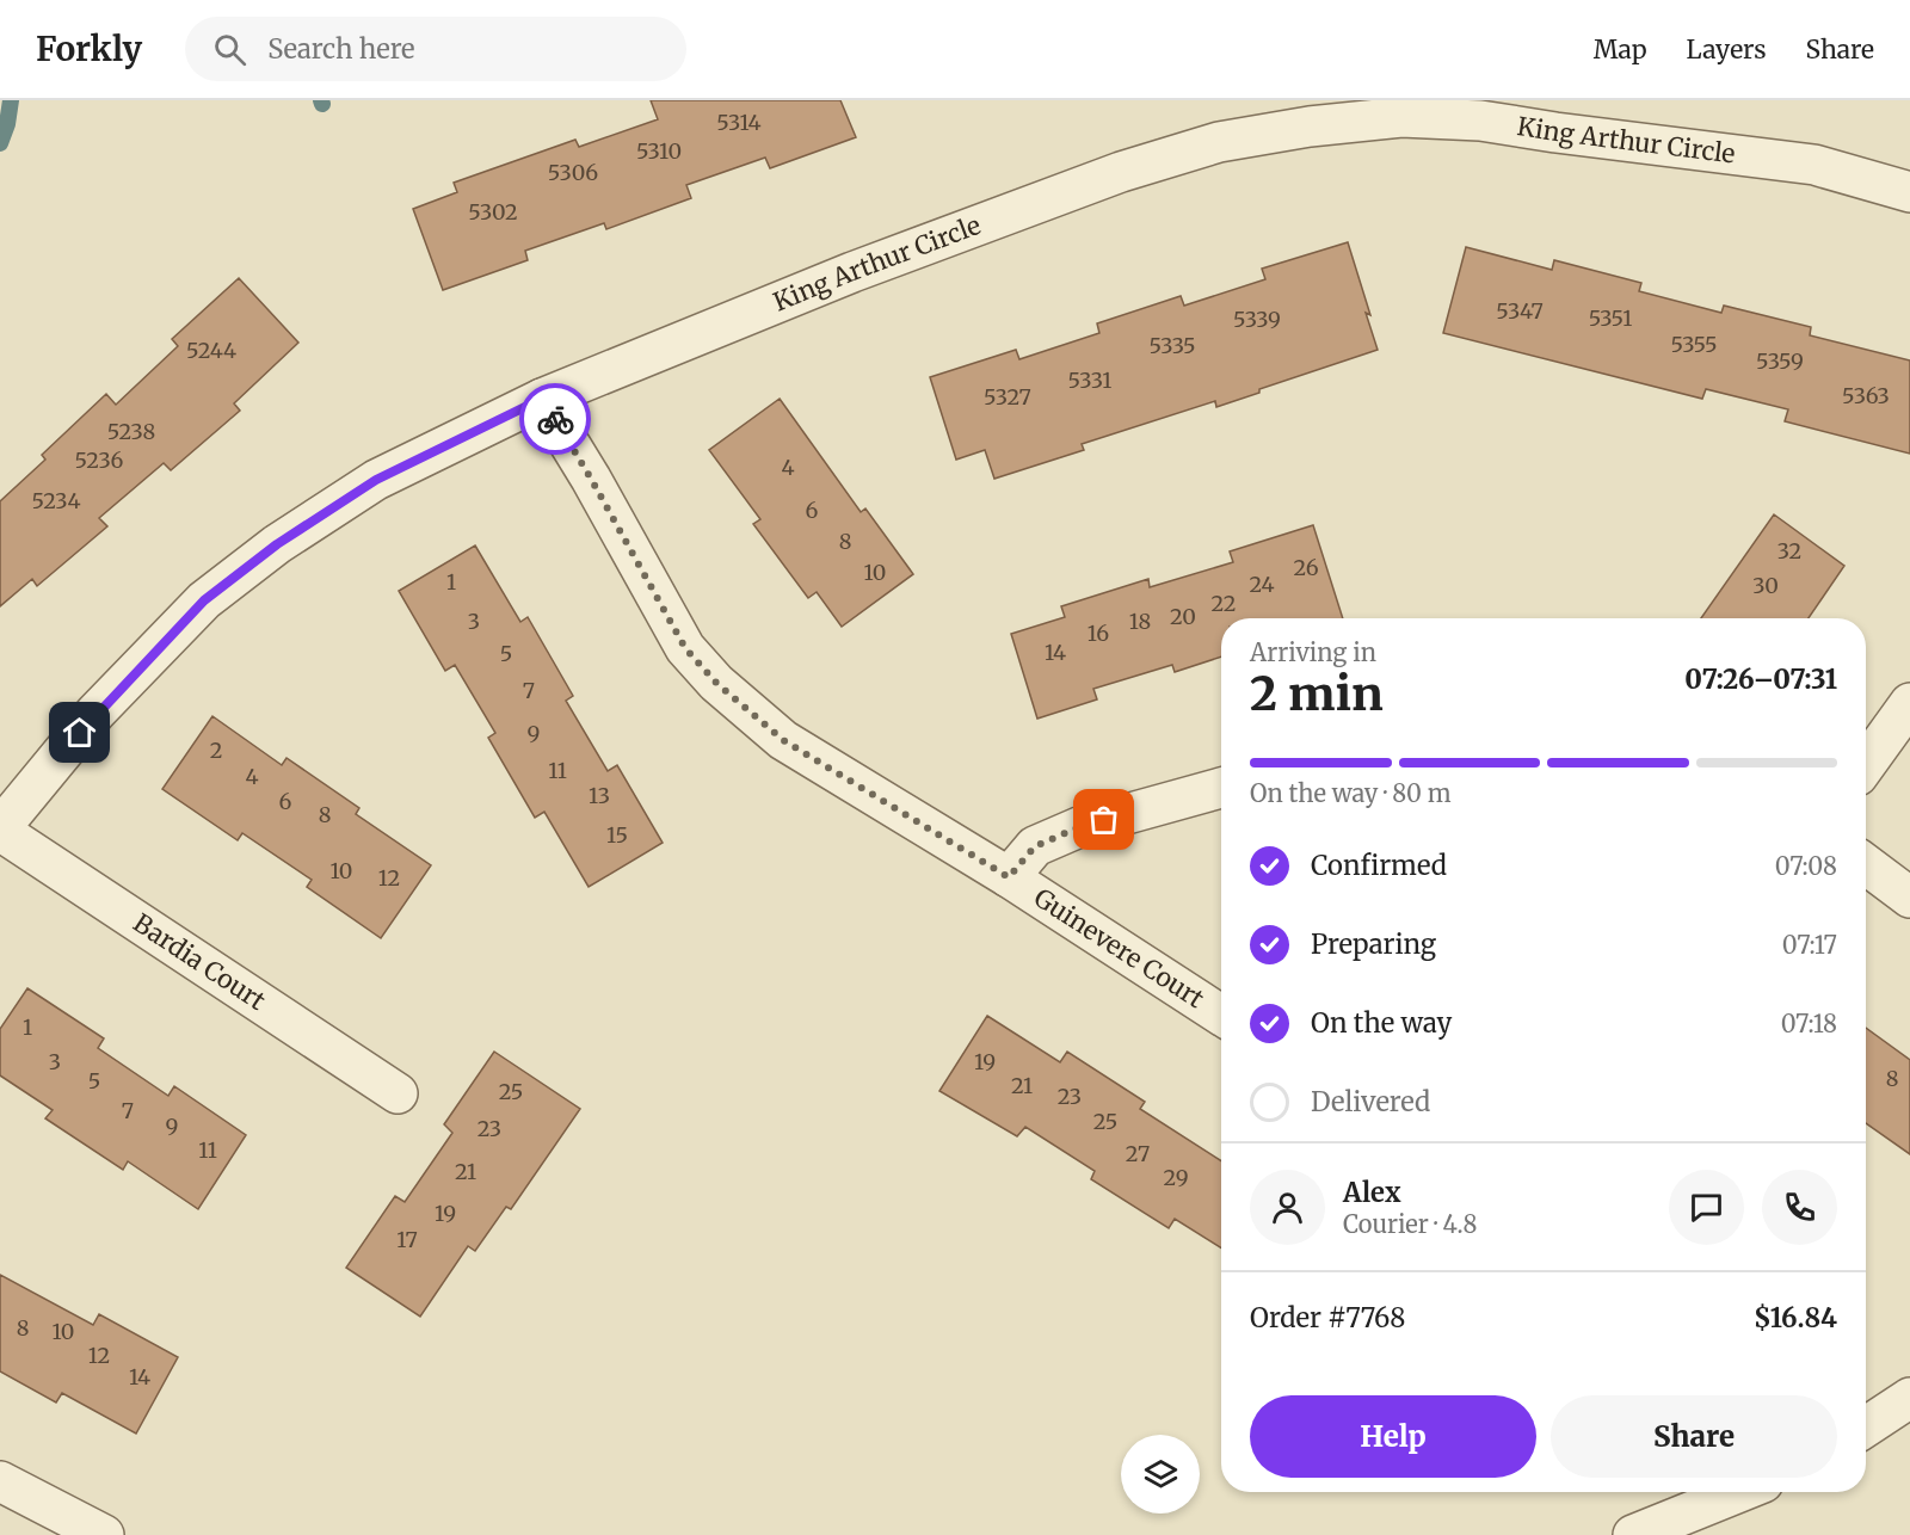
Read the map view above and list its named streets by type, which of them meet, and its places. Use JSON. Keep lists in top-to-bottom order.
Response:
{
  "streets": {
    "street": ["King Arthur Circle", "Guinevere Court", "Bardia Court"]
  },
  "crossings": [
    ["King Arthur Circle", "Guinevere Court"],
    ["King Arthur Circle", "Bardia Court"]
  ],
  "house_numbers": [
    "5314",
    "5310",
    "5306",
    "5302",
    "5347",
    "5351",
    "5339",
    "5355",
    "5335",
    "5244",
    "5359",
    "5331",
    "5363",
    "5327",
    "5238",
    "5236",
    "4",
    "5234",
    "6",
    "8",
    "32",
    "26",
    "10",
    "1",
    "24",
    "30",
    "22",
    "20",
    "3",
    "18",
    "16",
    "14",
    "5",
    "7",
    "9",
    "2",
    "11",
    "4",
    "13",
    "6",
    "8",
    "15",
    "10",
    "12",
    "1",
    "3",
    "19",
    "8",
    "5",
    "21",
    "25",
    "23",
    "7",
    "25",
    "9",
    "23",
    "11",
    "27",
    "21",
    "29",
    "19",
    "17",
    "8",
    "10",
    "12",
    "14"
  ],
  "page": {
    "header": "Forkly",
    "search": "Search here",
    "nav": ["Map", "Layers", "Share"],
    "heading": ["2 min", "Arriving in", "07:26–07:31"],
    "panel": [
      "Alex",
      "Courier · 4.8",
      "Order #7768",
      "$16.84"
    ],
    "bar": "On the way · 80 m",
    "list": [
      ["Confirmed", "07:08"],
      ["Preparing", "07:17"],
      ["On the way", "07:18"],
      "Delivered"
    ],
    "buttons": ["Help", "Share"]
  }
}
